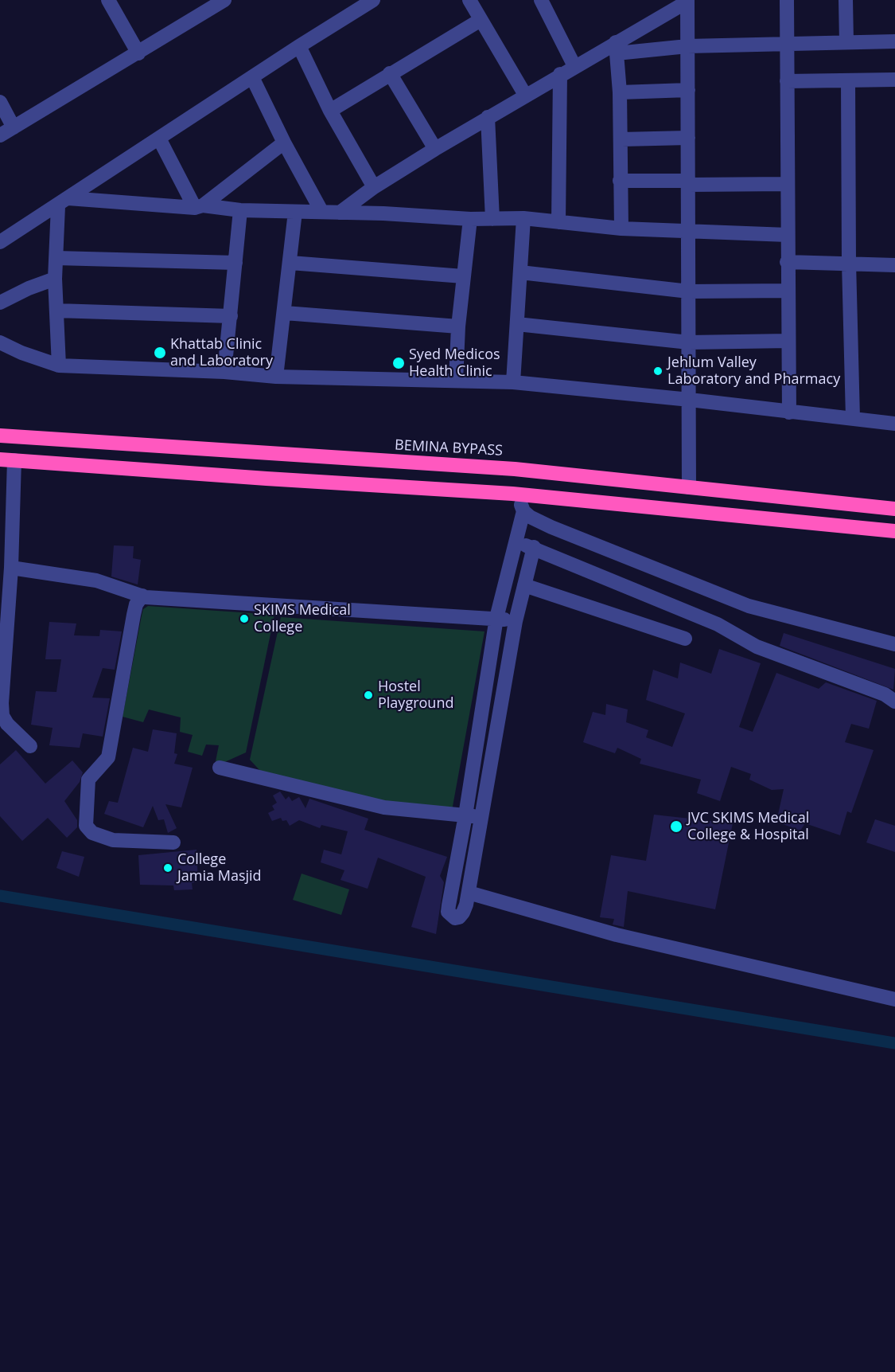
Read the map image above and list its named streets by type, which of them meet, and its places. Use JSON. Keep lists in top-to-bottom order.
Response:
{
  "streets": {
    "highway": ["BEMINA BYPASS"]
  },
  "places": [
    "Khattab Clinic and Laboratory",
    "Syed Medicos Health Clinic",
    "Jehlum Valley Laboratory and Pharmacy",
    "SKIMS Medical College",
    "Hostel Playground",
    "JVC SKIMS Medical College & Hospital",
    "College Jamia Masjid"
  ]
}
